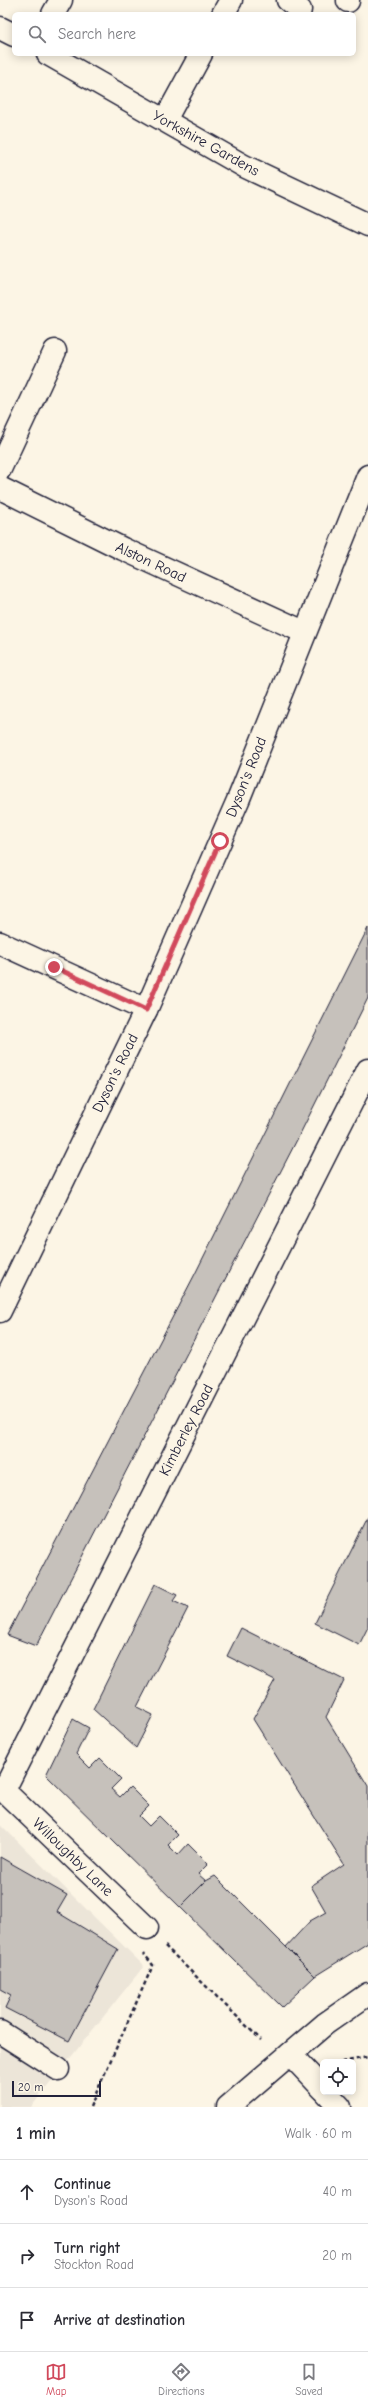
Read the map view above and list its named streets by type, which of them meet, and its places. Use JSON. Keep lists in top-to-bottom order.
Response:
{
  "streets": {
    "street": [
      "Yorkshire Gardens",
      "Alston Road",
      "Dyson's Road",
      "Kimberley Road",
      "Willoughby Lane"
    ]
  },
  "crossings": [
    ["Alston Road", "Dyson's Road"],
    ["Kimberley Road", "Willoughby Lane"]
  ],
  "scale_bar": "20 m",
  "page": {
    "search": "Search here",
    "scale": "20 m",
    "heading": ["1 min", "Walk · 60 m"],
    "list": [
      ["Continue", "Dyson's Road", "40 m"],
      ["Turn right", "Stockton Road", "20 m"],
      "Arrive at destination"
    ],
    "nav": ["Map", "Directions", "Saved"]
  }
}
